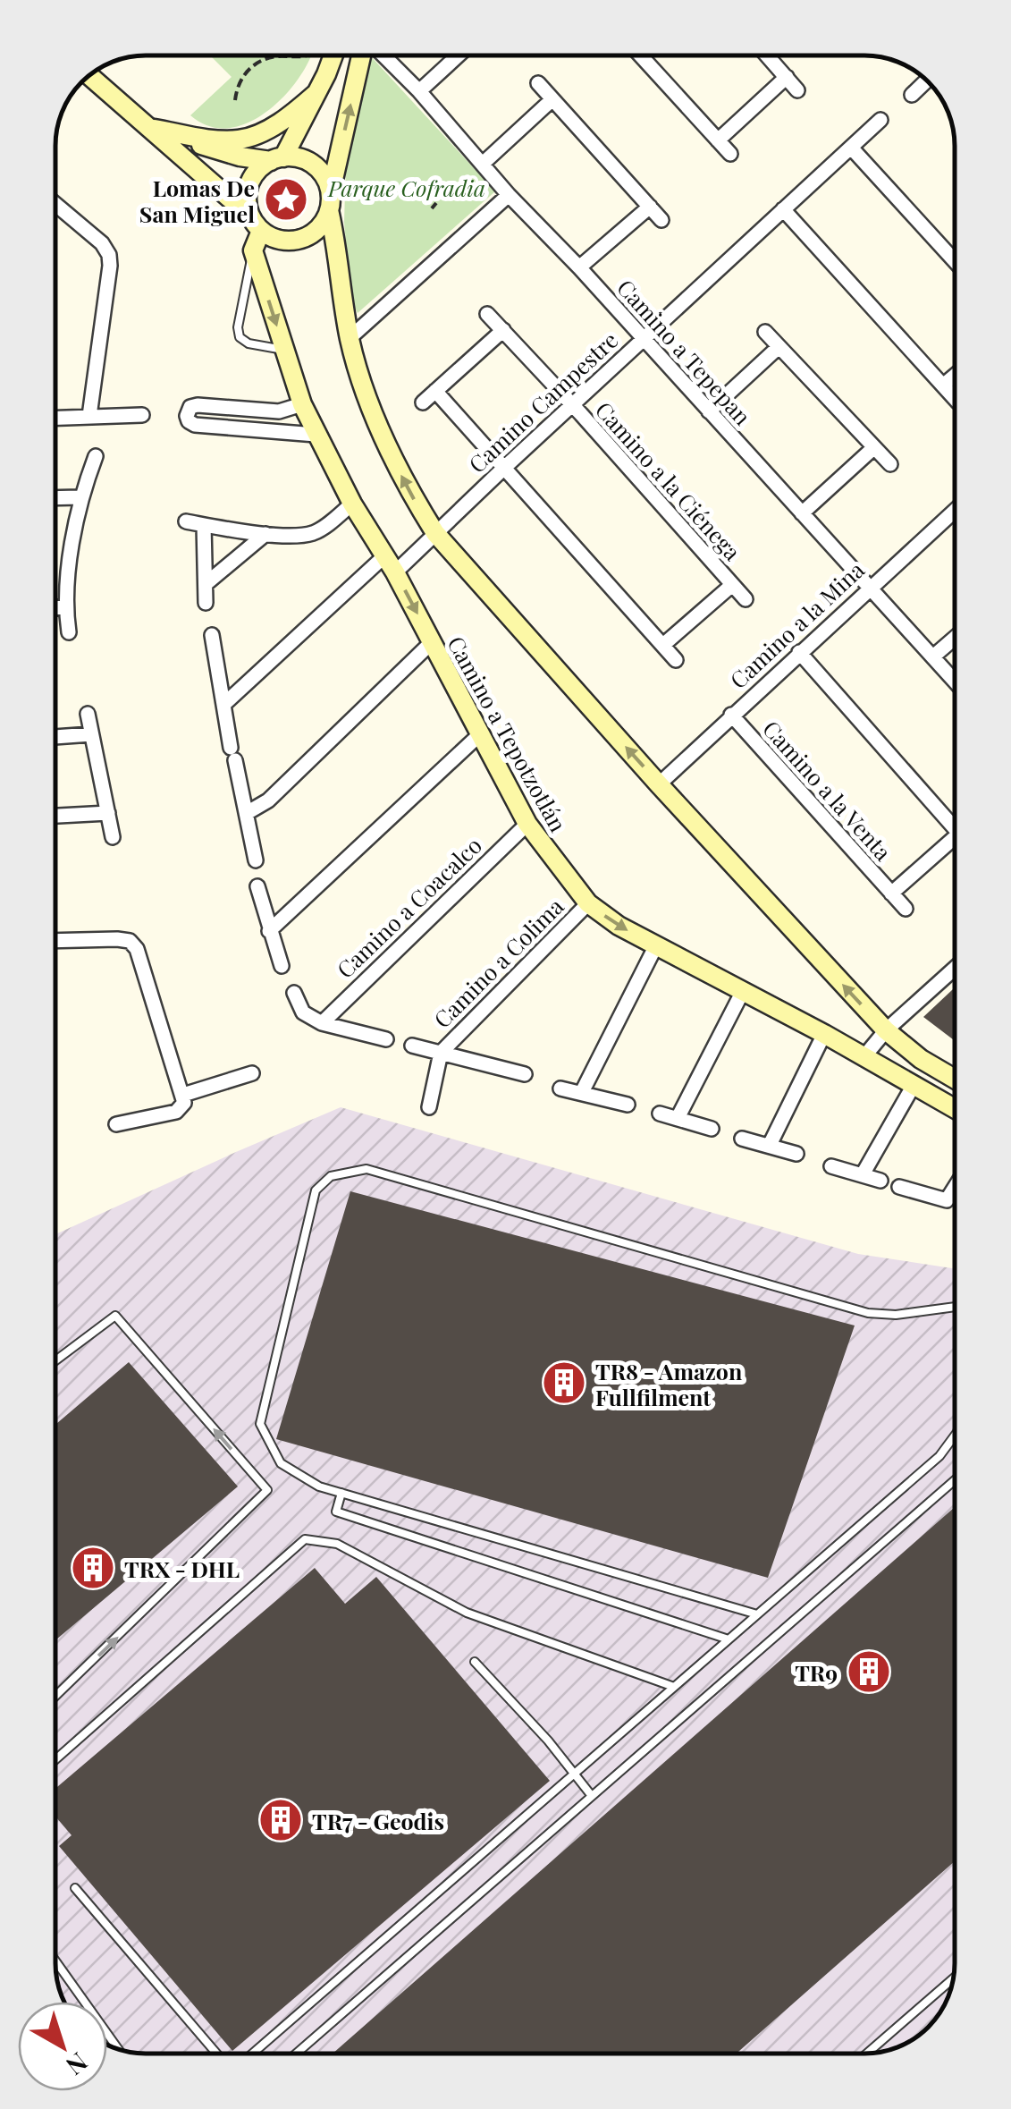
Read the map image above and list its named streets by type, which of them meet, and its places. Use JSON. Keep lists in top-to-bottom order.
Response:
{
  "streets": {
    "main road": ["Camino a Tepotzotlán"],
    "street": [
      "Camino a Tepepan",
      "Camino Campestre",
      "Camino a la Ciénega",
      "Camino a la Mina",
      "Camino a la Venta",
      "Camino a Coacalco",
      "Camino a Colima"
    ]
  },
  "crossings": [
    ["Camino a Tepepan", "Camino Campestre"],
    ["Camino a Tepepan", "Camino a la Mina"],
    ["Camino Campestre", "Camino a la Ciénega"],
    ["Camino Campestre", "Camino a Tepotzotlán"],
    ["Camino a la Mina", "Camino a la Venta"],
    ["Camino a Tepotzotlán", "Camino a Coacalco"],
    ["Camino a Tepotzotlán", "Camino a Colima"]
  ],
  "parks": ["Parque Cofradia"],
  "places": {
    "place": ["Lomas De San Miguel"],
    "building": [
      "TR8 - Amazon Fullfilment",
      "TRX - DHL",
      "TR9",
      "TR7 - Geodis"
    ]
  },
  "north": "bottom right"
}
